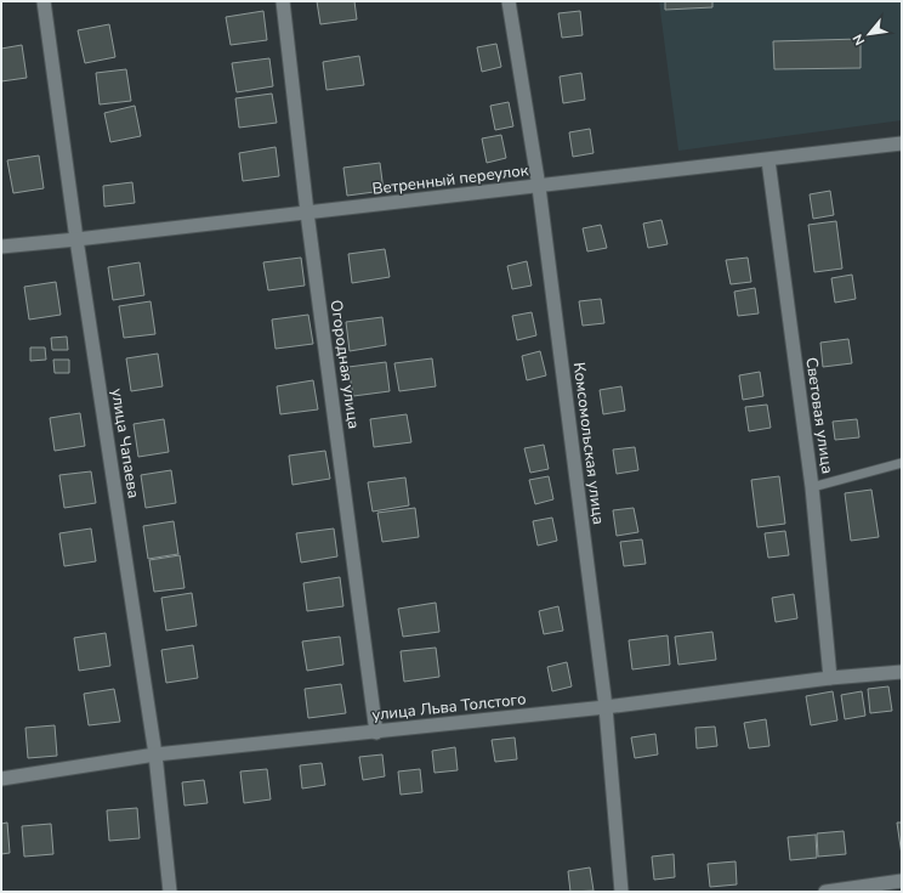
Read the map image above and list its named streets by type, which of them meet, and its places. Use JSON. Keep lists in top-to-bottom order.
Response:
{
  "streets": {
    "street": [
      "Ветренный переулок",
      "Огородная улица",
      "Световая улица",
      "улица Чапаева",
      "Комсомольская улица",
      "улица Льва Толстого"
    ]
  },
  "crossings": [
    ["Ветренный переулок", "Огородная улица"],
    ["Ветренный переулок", "Световая улица"],
    ["Ветренный переулок", "улица Чапаева"],
    ["Ветренный переулок", "Комсомольская улица"],
    ["Огородная улица", "улица Льва Толстого"],
    ["Световая улица", "улица Льва Толстого"],
    ["улица Чапаева", "улица Льва Толстого"],
    ["Комсомольская улица", "улица Льва Толстого"]
  ],
  "north": "bottom left"
}
